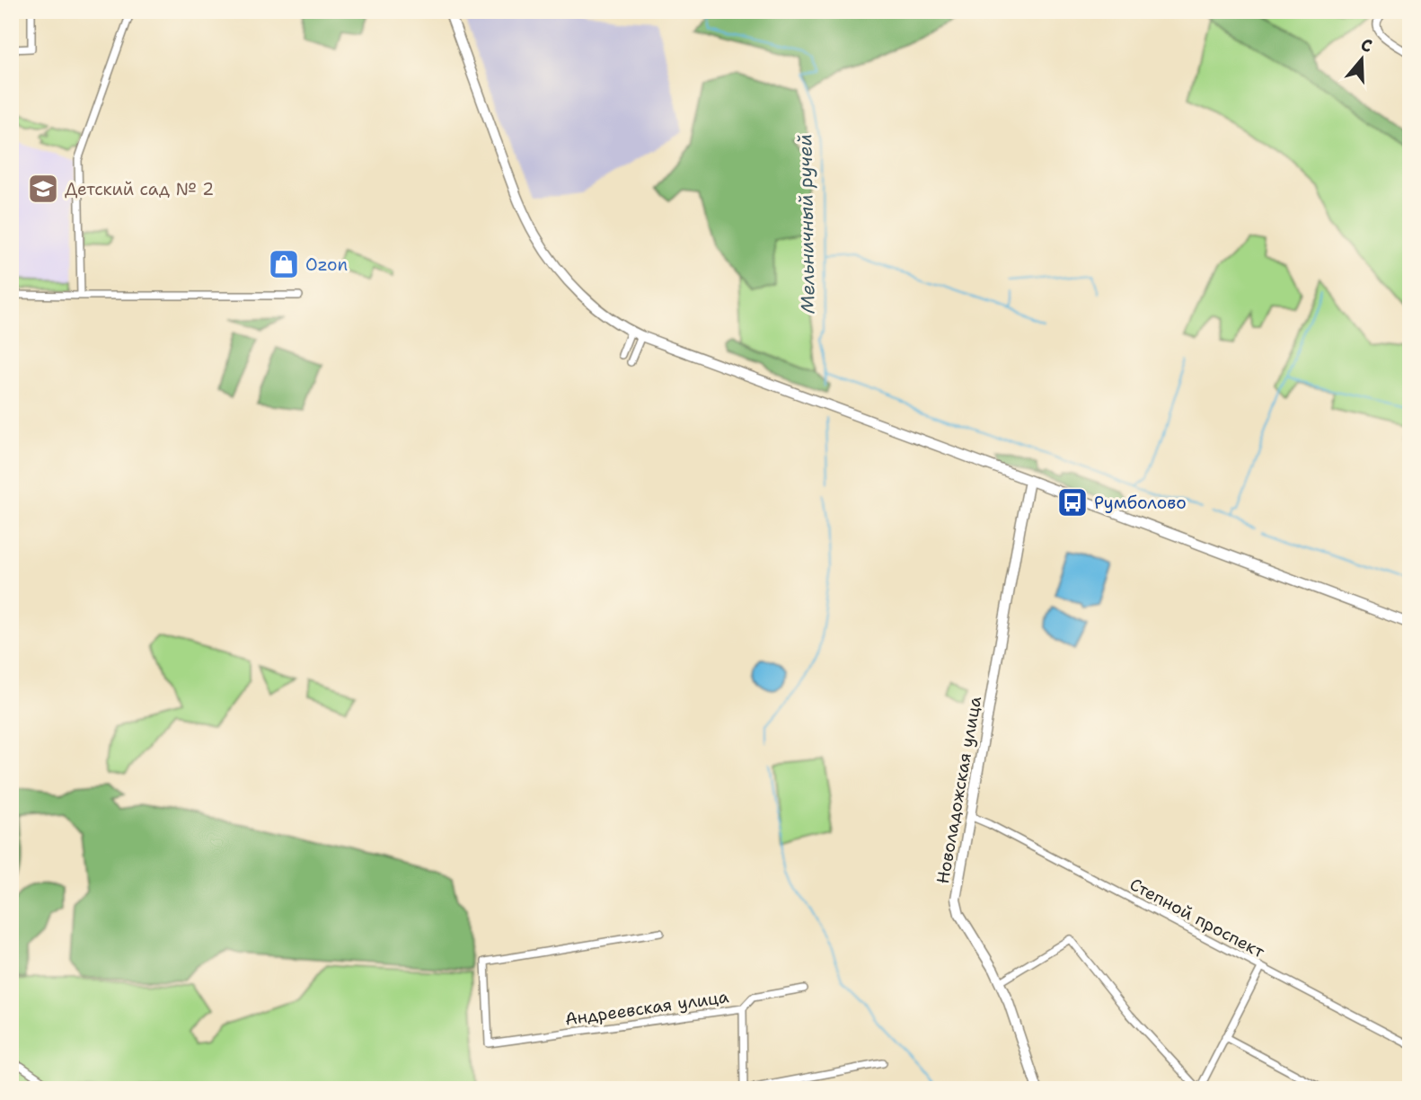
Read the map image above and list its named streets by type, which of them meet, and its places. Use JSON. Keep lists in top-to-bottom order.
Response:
{
  "streets": {
    "main road": ["Новоладожская улица"],
    "street": ["Степной проспект", "Андреевская улица"]
  },
  "crossings": [
    ["Новоладожская улица", "Степной проспект"]
  ],
  "water": ["Мельничный ручей"],
  "places": {
    "school or university": ["Детский сад № 2"],
    "shop": ["Ozon"],
    "bus stop": ["Румболово"]
  },
  "north": "top"
}
